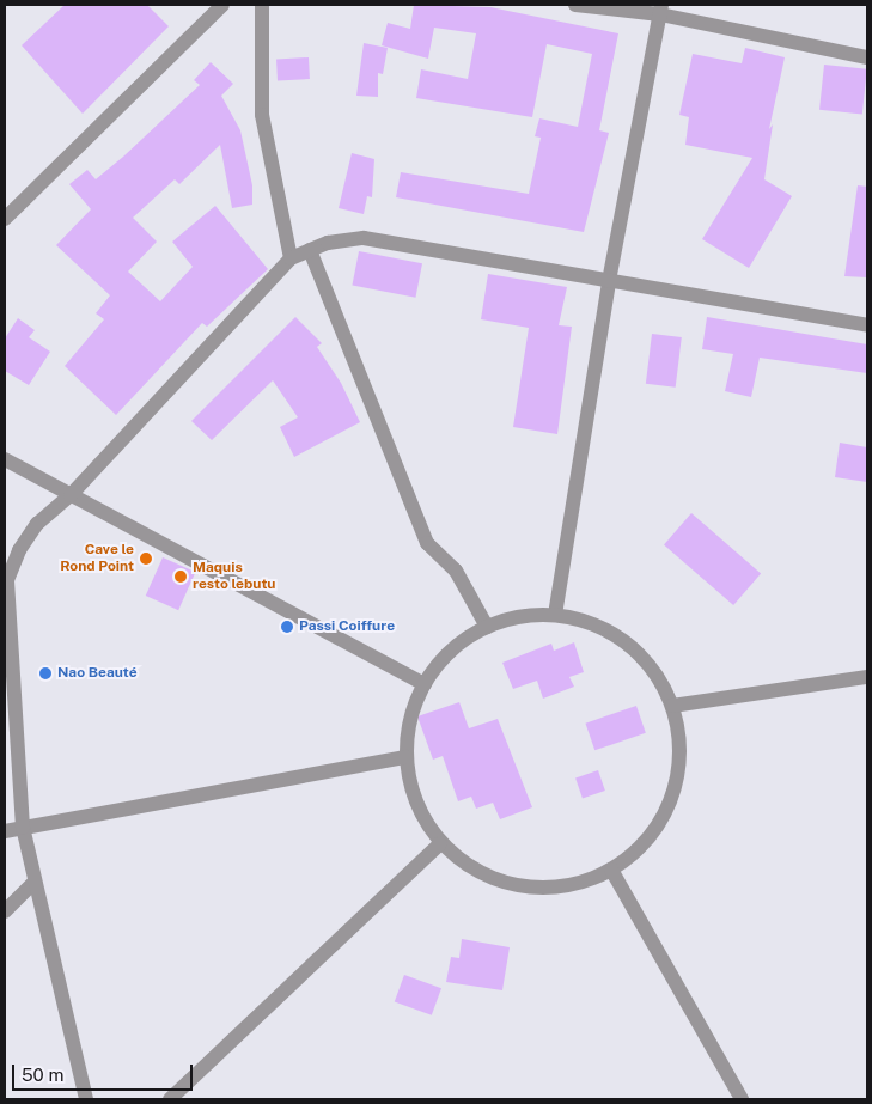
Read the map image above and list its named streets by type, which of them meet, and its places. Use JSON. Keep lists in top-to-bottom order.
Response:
{
  "places": [
    "Cave le Rond Point",
    "Maquis resto lebutu",
    "Passi Coiffure",
    "Nao Beauté"
  ],
  "scale_bar": "50 m"
}
